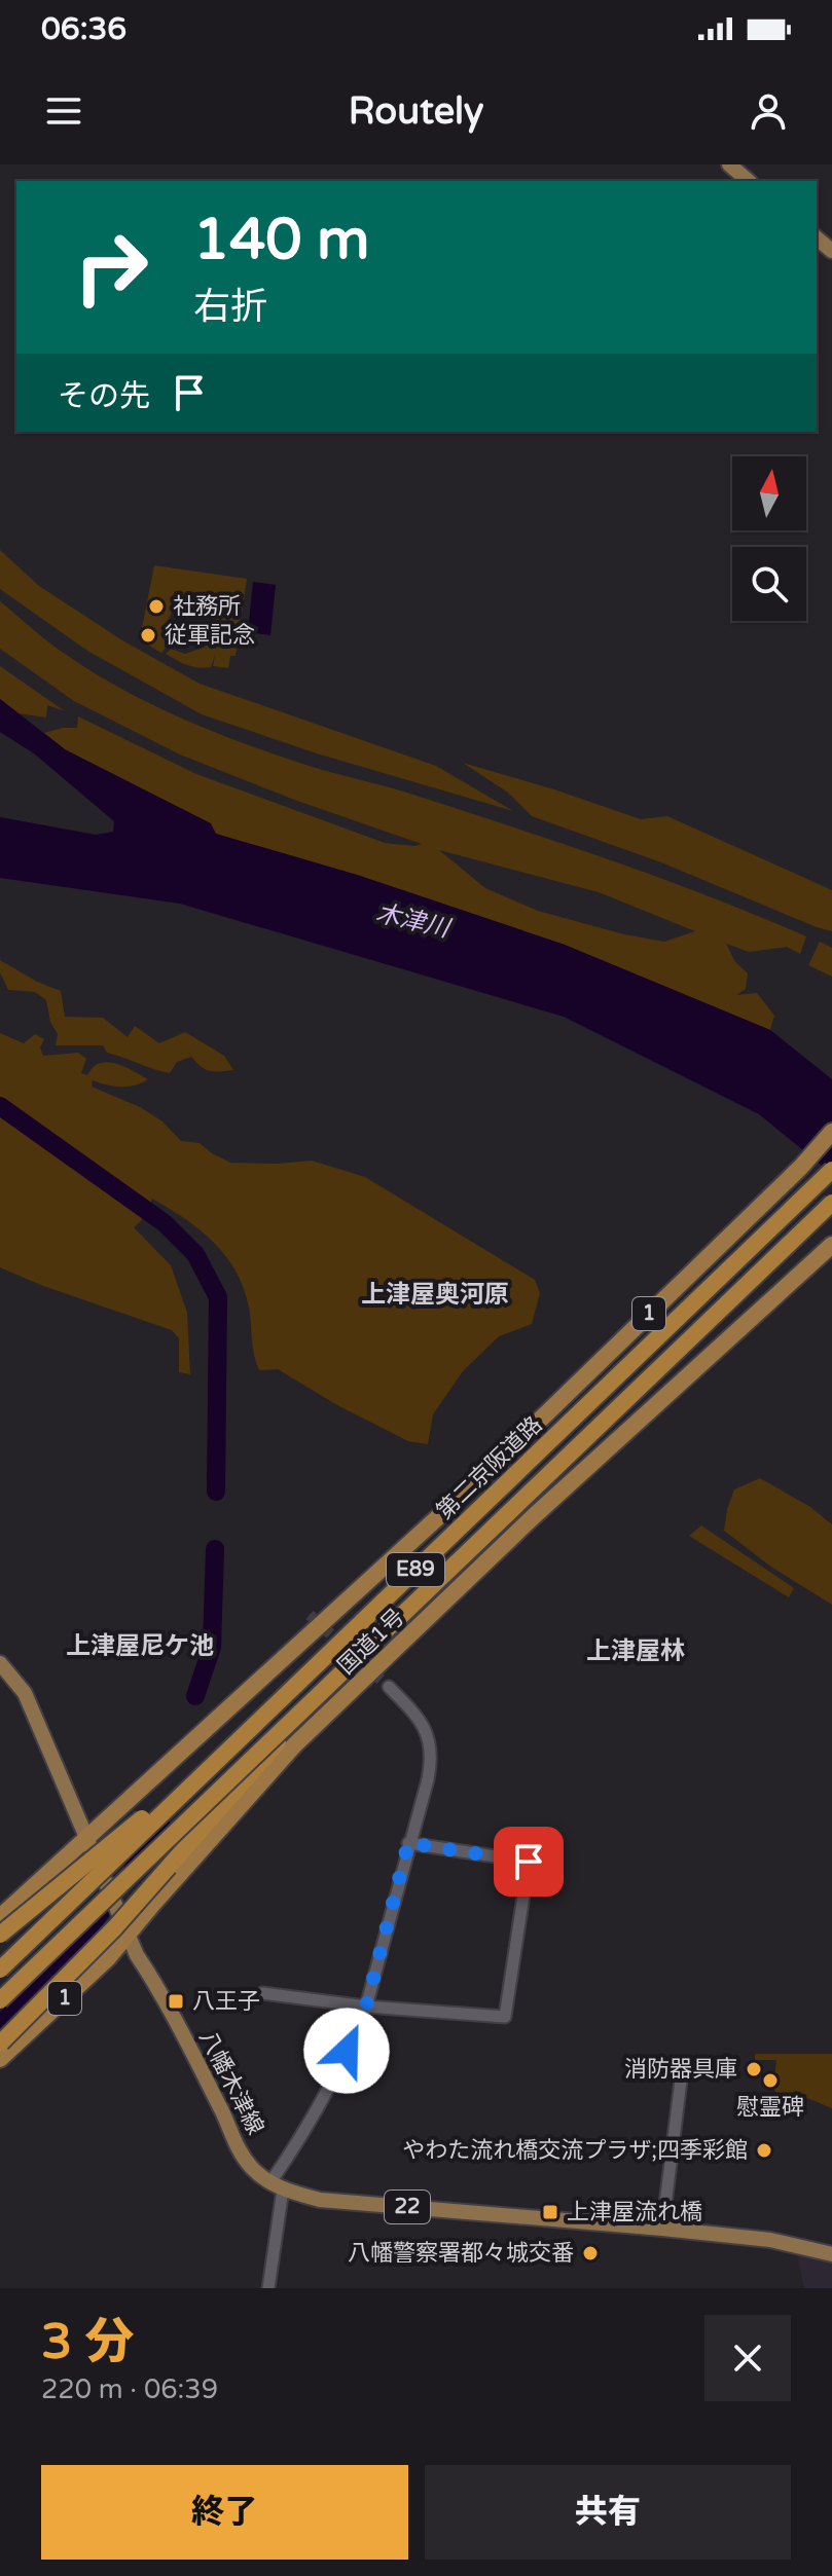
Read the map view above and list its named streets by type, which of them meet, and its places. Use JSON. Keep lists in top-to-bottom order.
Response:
{
  "streets": {
    "highway": [
      "1",
      "第二京阪道路",
      "E89",
      "国道1号"
    ],
    "main road": ["八幡木津線", "22"]
  },
  "crossings": [
    ["国道1号", "八幡木津線"],
    ["八幡木津線", "22"]
  ],
  "districts": ["上津屋奥河原", "上津屋尼ケ池", "上津屋林"],
  "water": ["木津川"],
  "places": {
    "other": [
      "社務所",
      "従軍記念",
      "消防器具庫",
      "慰霊碑",
      "やわた流れ橋交流プラザ;四季彩館",
      "八幡警察署都々城交番"
    ],
    "transit": ["八王子", "上津屋流れ橋"]
  },
  "north": "top",
  "page": {
    "status": "06:36",
    "header": "Routely",
    "turn": ["140 m", "右折"],
    "then": "その先",
    "heading": ["3 分", "220 m · 06:39"],
    "buttons": ["終了", "共有"]
  }
}
